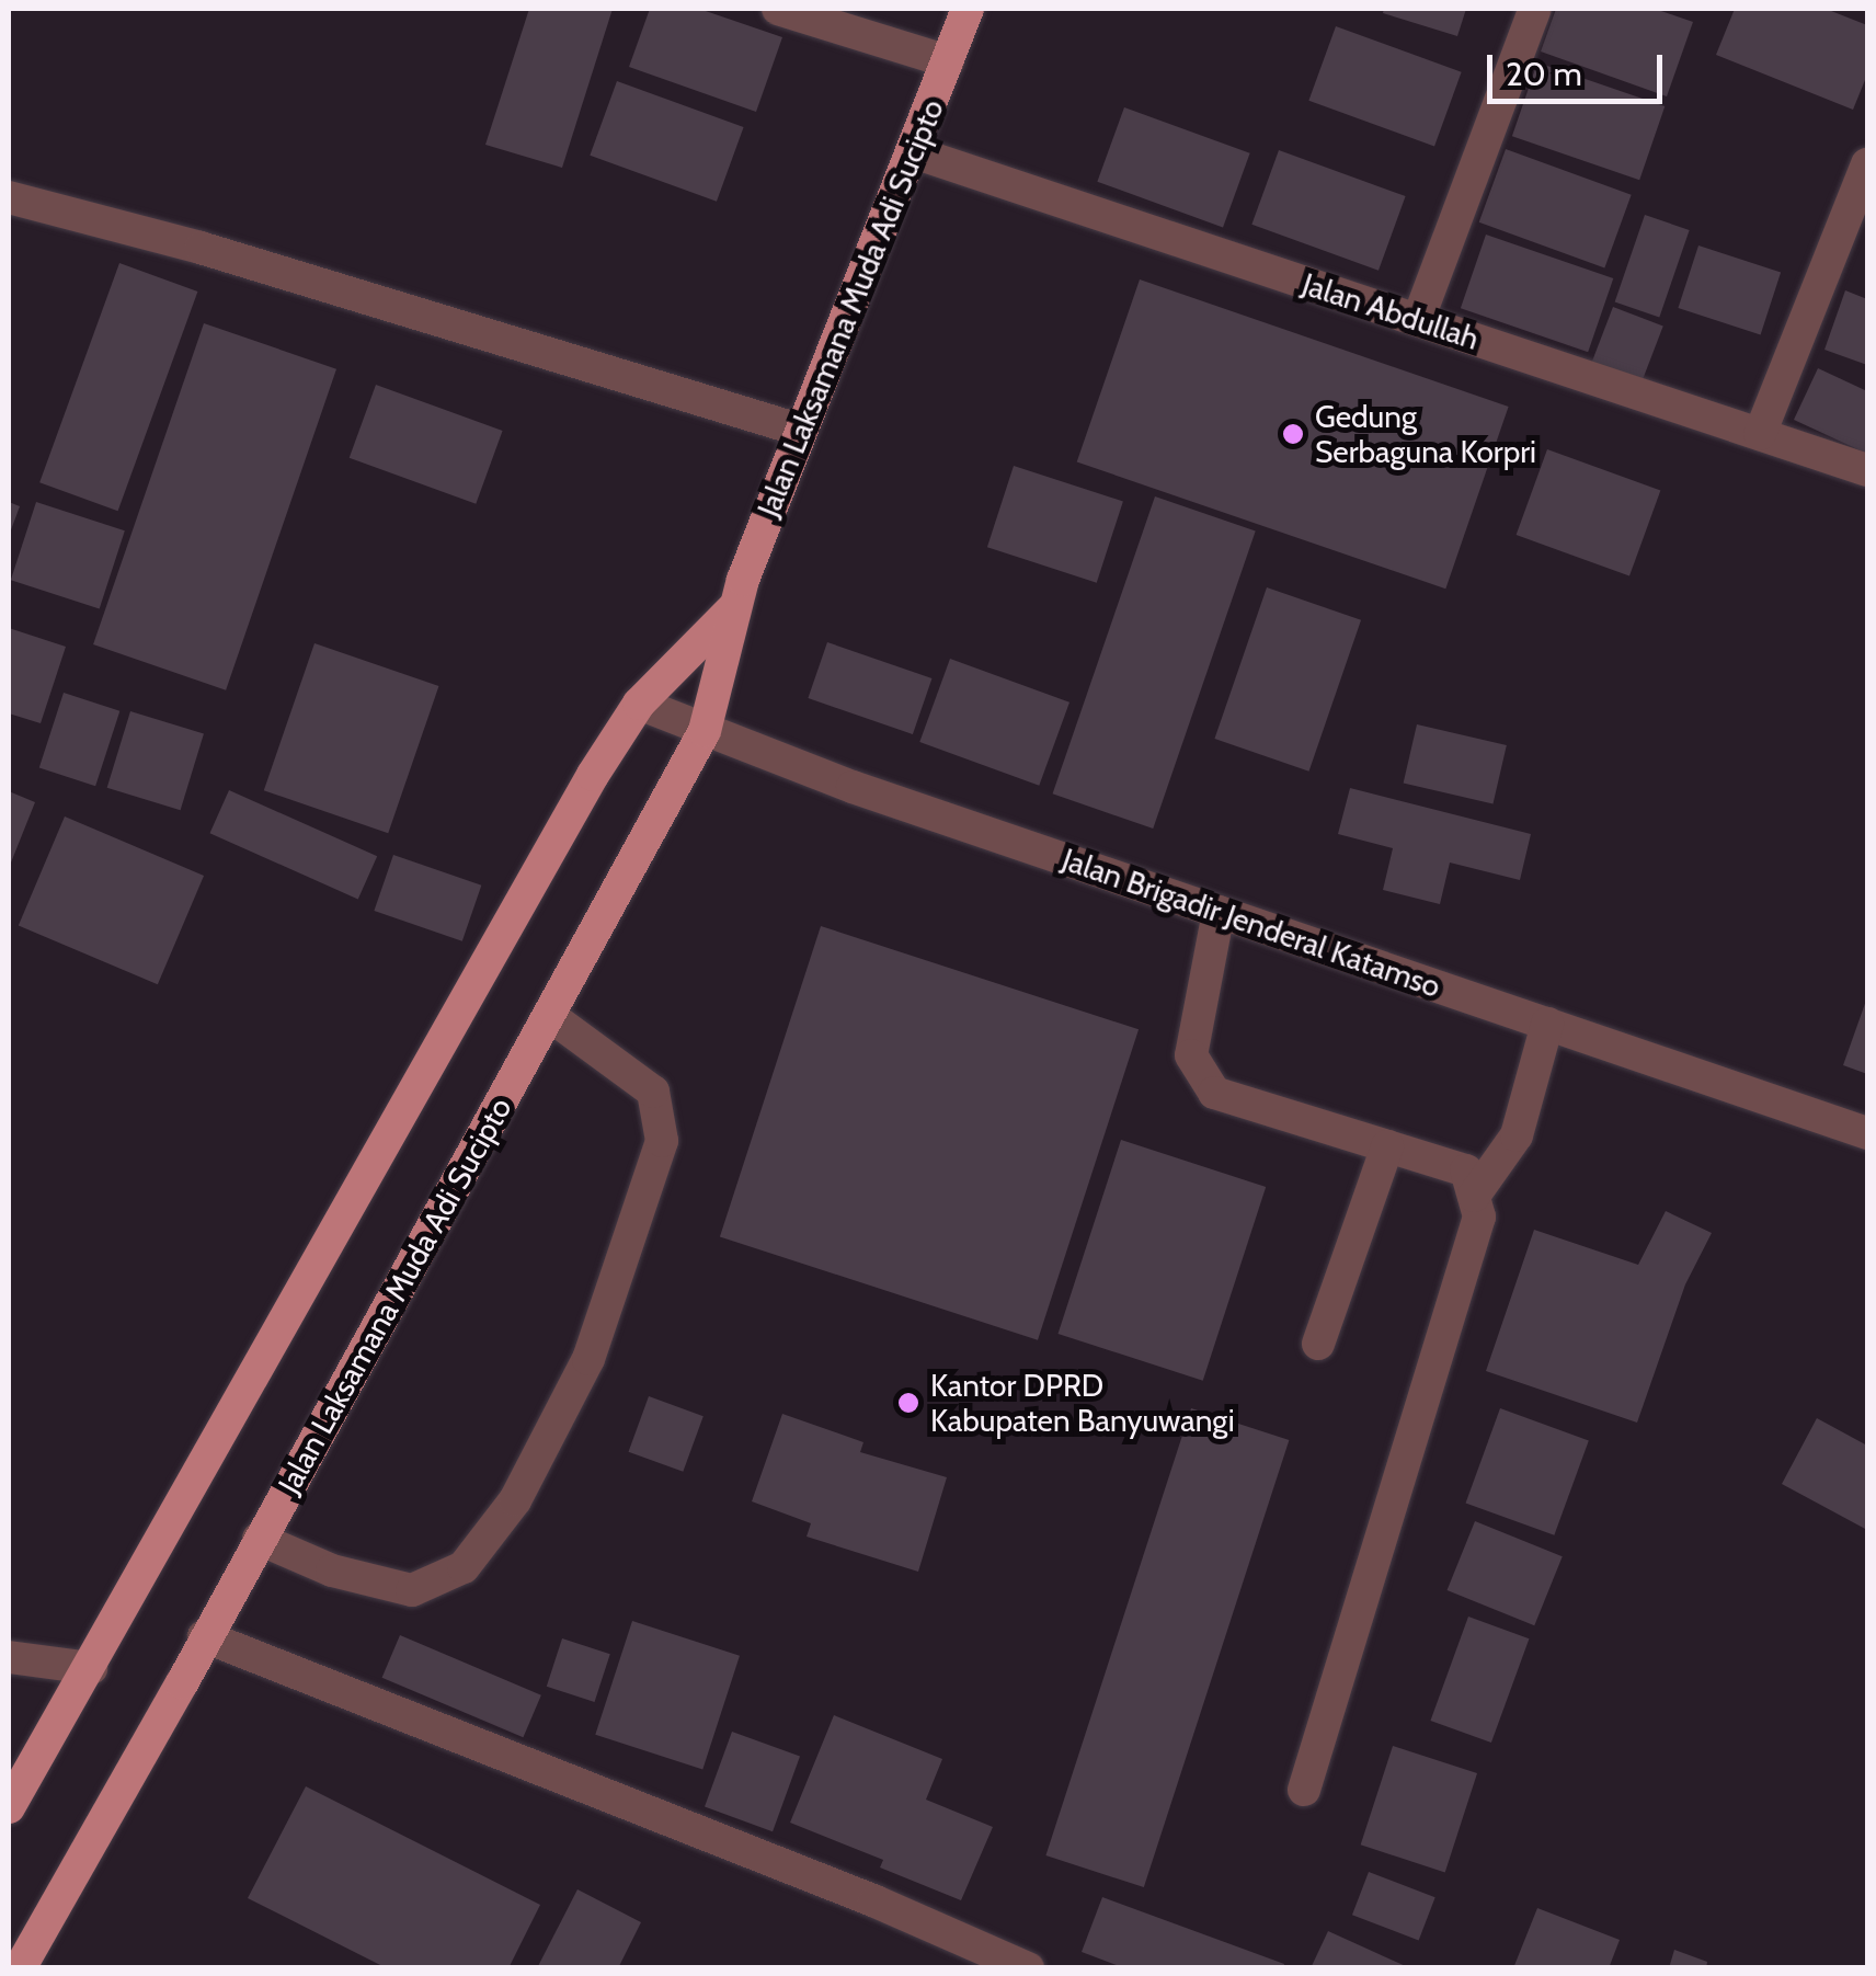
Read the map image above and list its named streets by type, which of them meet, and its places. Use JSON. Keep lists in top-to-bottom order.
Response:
{
  "streets": {
    "main road": ["Jalan Laksamana Muda Adi Sucipto"],
    "street": ["Jalan Abdullah", "Jalan Brigadir Jenderal Katamso"]
  },
  "crossings": [
    ["Jalan Laksamana Muda Adi Sucipto", "Jalan Abdullah"],
    ["Jalan Laksamana Muda Adi Sucipto", "Jalan Brigadir Jenderal Katamso"]
  ],
  "places": ["Gedung Serbaguna Korpri", "Kantor DPRD Kabupaten Banyuwangi"],
  "scale_bar": "20 m"
}
